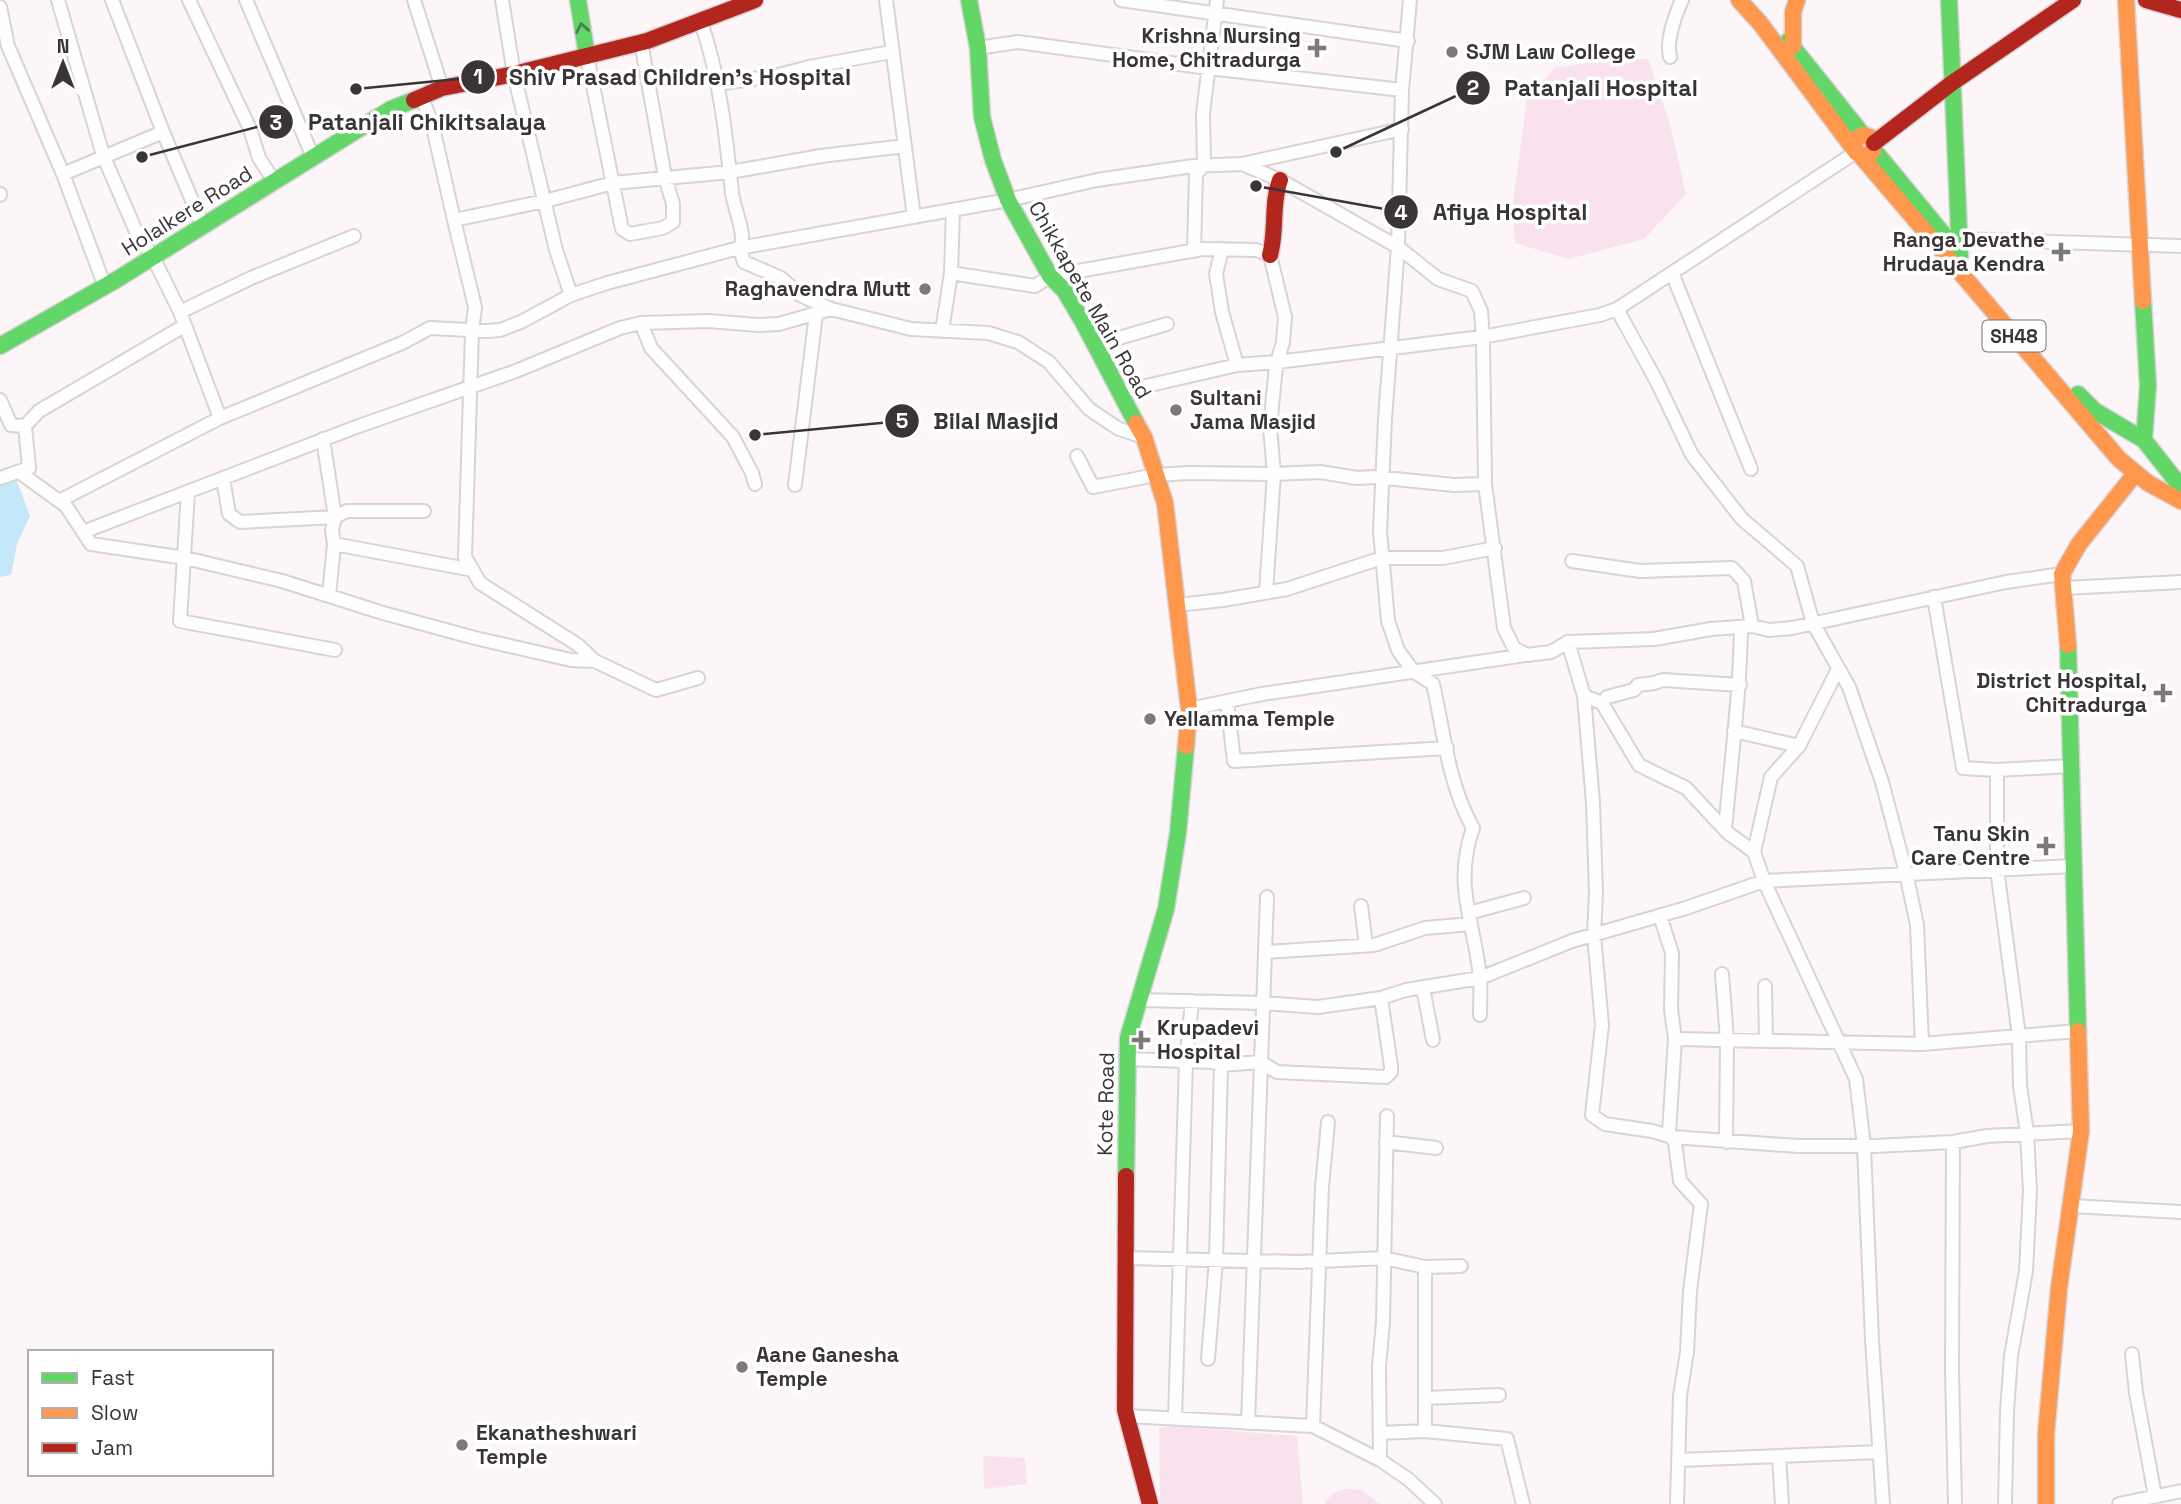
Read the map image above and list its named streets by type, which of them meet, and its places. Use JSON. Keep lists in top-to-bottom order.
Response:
{
  "streets": {
    "street": [
      "Holalkere Road",
      "Chikkapete Main Road",
      "SH48",
      "Kote Road"
    ]
  },
  "crossings": [
    ["Chikkapete Main Road", "Kote Road"]
  ],
  "places": {
    "health": [
      "Krishna Nursing Home, Chitradurga",
      "Ranga Devathe Hrudaya Kendra",
      "District Hospital, Chitradurga",
      "Tanu Skin Care Centre",
      "Krupadevi Hospital"
    ],
    "other": [
      "SJM Law College",
      "Shiv Prasad Children's Hospital",
      "Patanjali Hospital",
      "Patanjali Chikitsalaya",
      "Afiya Hospital",
      "Raghavendra Mutt",
      "Sultani Jama Masjid",
      "Bilal Masjid",
      "Yellamma Temple",
      "Aane Ganesha Temple",
      "Ekanatheshwari Temple"
    ]
  },
  "legend": ["Fast", "Slow", "Jam"],
  "north": "top"
}
